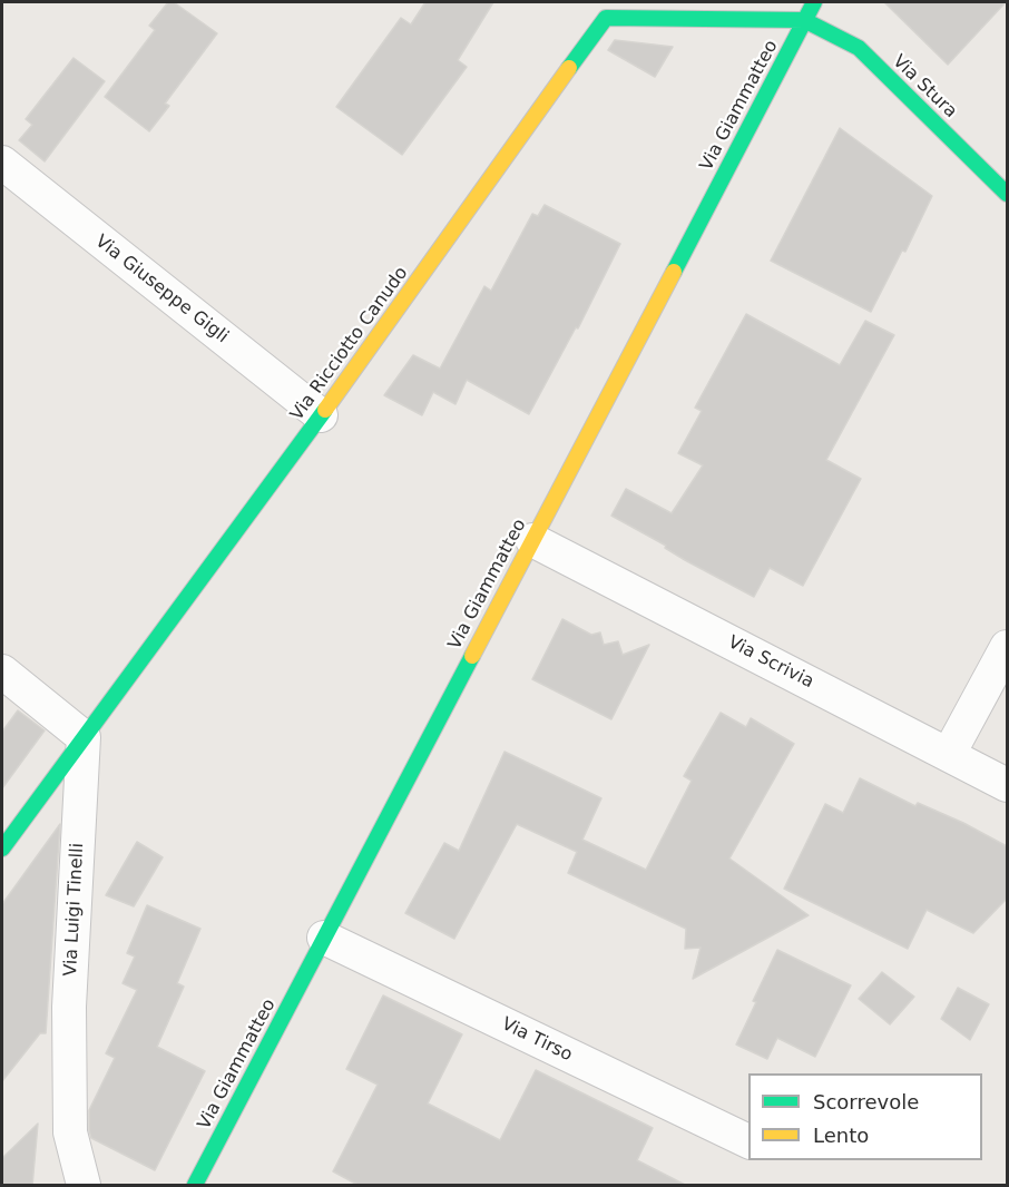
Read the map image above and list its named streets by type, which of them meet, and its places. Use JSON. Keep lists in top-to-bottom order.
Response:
{
  "streets": {
    "street": [
      "Via Stura",
      "Via Giammatteo",
      "Via Giuseppe Gigli",
      "Via Ricciotto Canudo",
      "Via Scrivia",
      "Via Luigi Tinelli",
      "Via Tirso"
    ]
  },
  "crossings": [
    ["Via Stura", "Via Giammatteo"],
    ["Via Stura", "Via Ricciotto Canudo"],
    ["Via Giammatteo", "Via Ricciotto Canudo"],
    ["Via Giammatteo", "Via Scrivia"],
    ["Via Giammatteo", "Via Tirso"],
    ["Via Giuseppe Gigli", "Via Ricciotto Canudo"],
    ["Via Ricciotto Canudo", "Via Luigi Tinelli"]
  ],
  "legend": ["Scorrevole", "Lento"]
}
